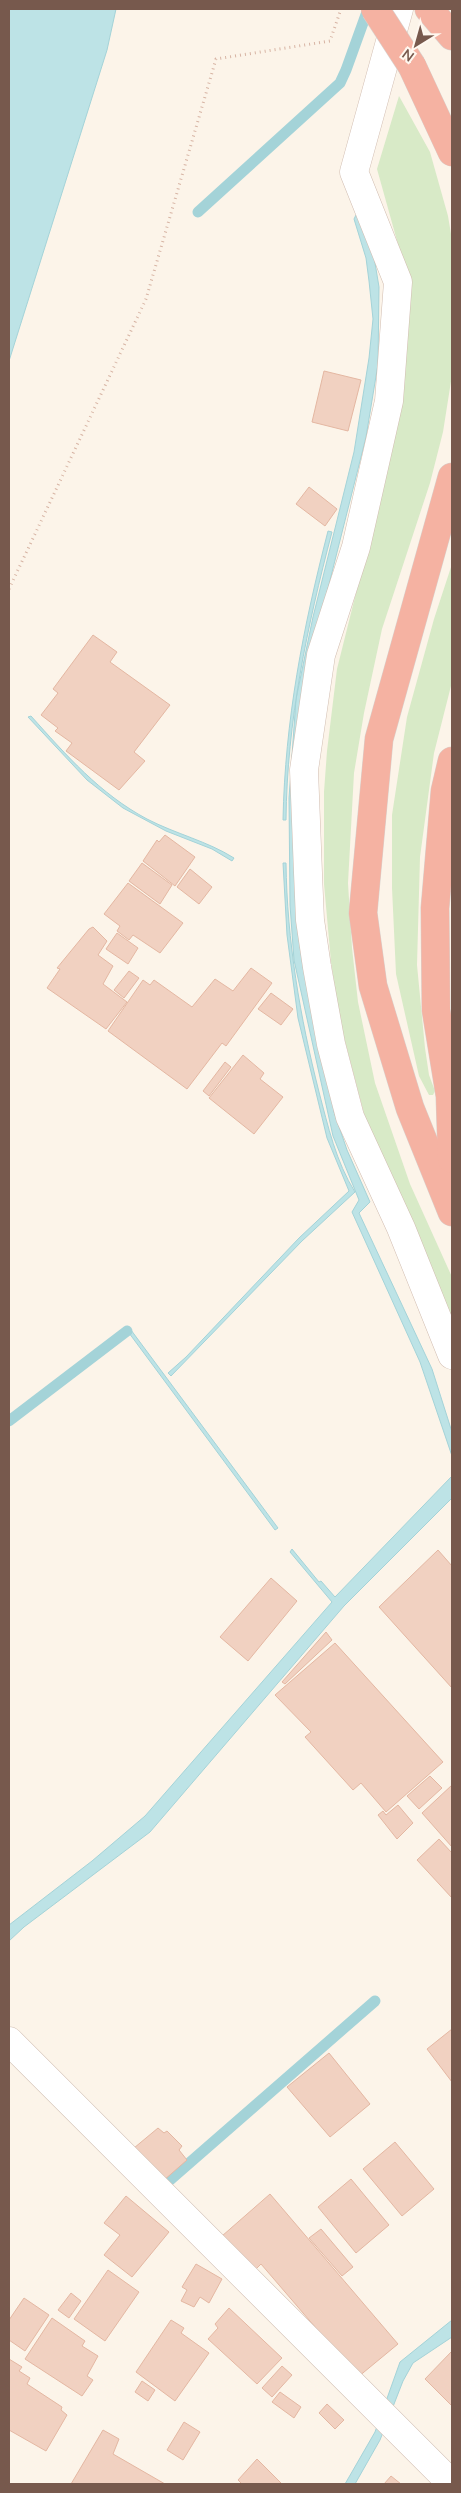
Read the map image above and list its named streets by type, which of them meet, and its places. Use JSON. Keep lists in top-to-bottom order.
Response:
{
  "north": "bottom left"
}
